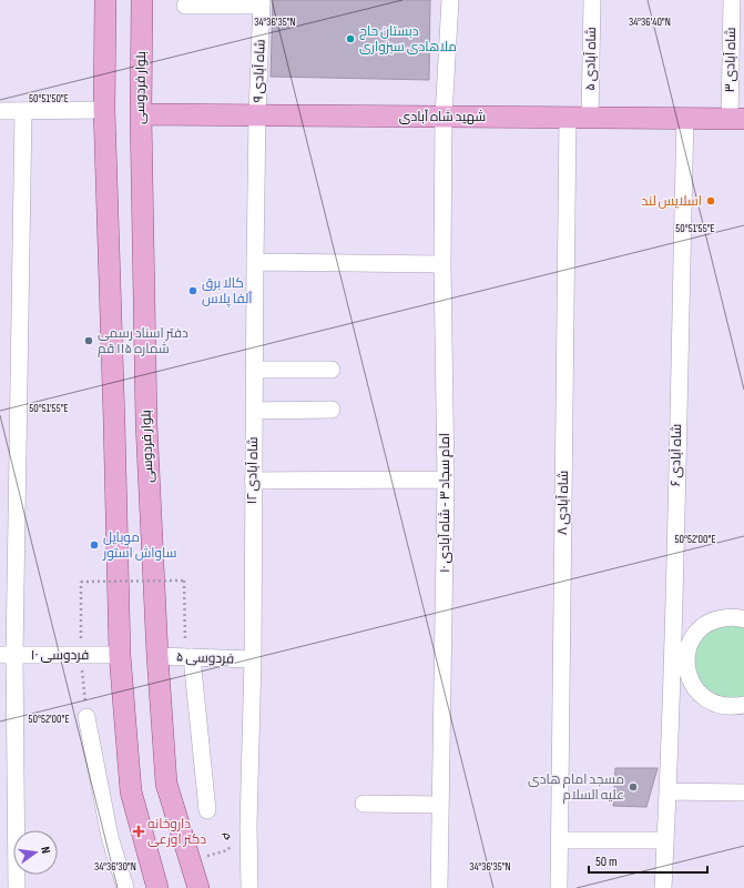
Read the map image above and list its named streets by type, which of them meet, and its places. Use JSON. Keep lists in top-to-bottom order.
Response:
{
  "streets": {
    "main road": ["بلوار فردوسی", "شهید شاه آبادی"],
    "street": [
      "شاه آبادی ۵",
      "شاه آبادی ۳",
      "شاه آبادی ۹",
      "شاه آبادی ۶",
      "شاه آبادی ۱۲",
      "امام سجاد ۳ - شاه آبادی ۱۰",
      "شاه آبادی ۸",
      "فردوسی ۱۰",
      "فردوسی ۵"
    ],
    "path": ["۵"]
  },
  "crossings": [
    ["شاه آبادی ۵", "شهید شاه آبادی"],
    ["شاه آبادی ۳", "شهید شاه آبادی"],
    ["شاه آبادی ۹", "شهید شاه آبادی"],
    ["شاه آبادی ۹", "شاه آبادی ۱۲"],
    ["بلوار فردوسی", "شهید شاه آبادی"],
    ["بلوار فردوسی", "فردوسی ۵"],
    ["بلوار فردوسی", "۵"],
    ["شهید شاه آبادی", "شاه آبادی ۶"],
    ["شهید شاه آبادی", "شاه آبادی ۱۲"],
    ["شهید شاه آبادی", "امام سجاد ۳ - شاه آبادی ۱۰"],
    ["شهید شاه آبادی", "شاه آبادی ۸"],
    ["شاه آبادی ۱۲", "فردوسی ۵"],
    ["شاه آبادی ۱۲", "۵"]
  ],
  "places": {
    "other": [
      "دبستان حاج ملاهادی سبزواری",
      "اسلایس لند",
      "کالا برق آلفا پلاس",
      "دفتر اسناد رسمی شماره ۱۱۵ قم",
      "موبایل ساواش استور",
      "مسجد امام هادی علیه السلام"
    ],
    "health": ["داروخانه دکتر اورعی"]
  },
  "scale_bar": "50 m",
  "north": "right",
  "coordinates": [
    "34°36'35\"N",
    "34°36'40\"N",
    "50°51'50\"E",
    "50°51'55\"E",
    "50°52'00\"E",
    "34°36'30\"N"
  ]
}
